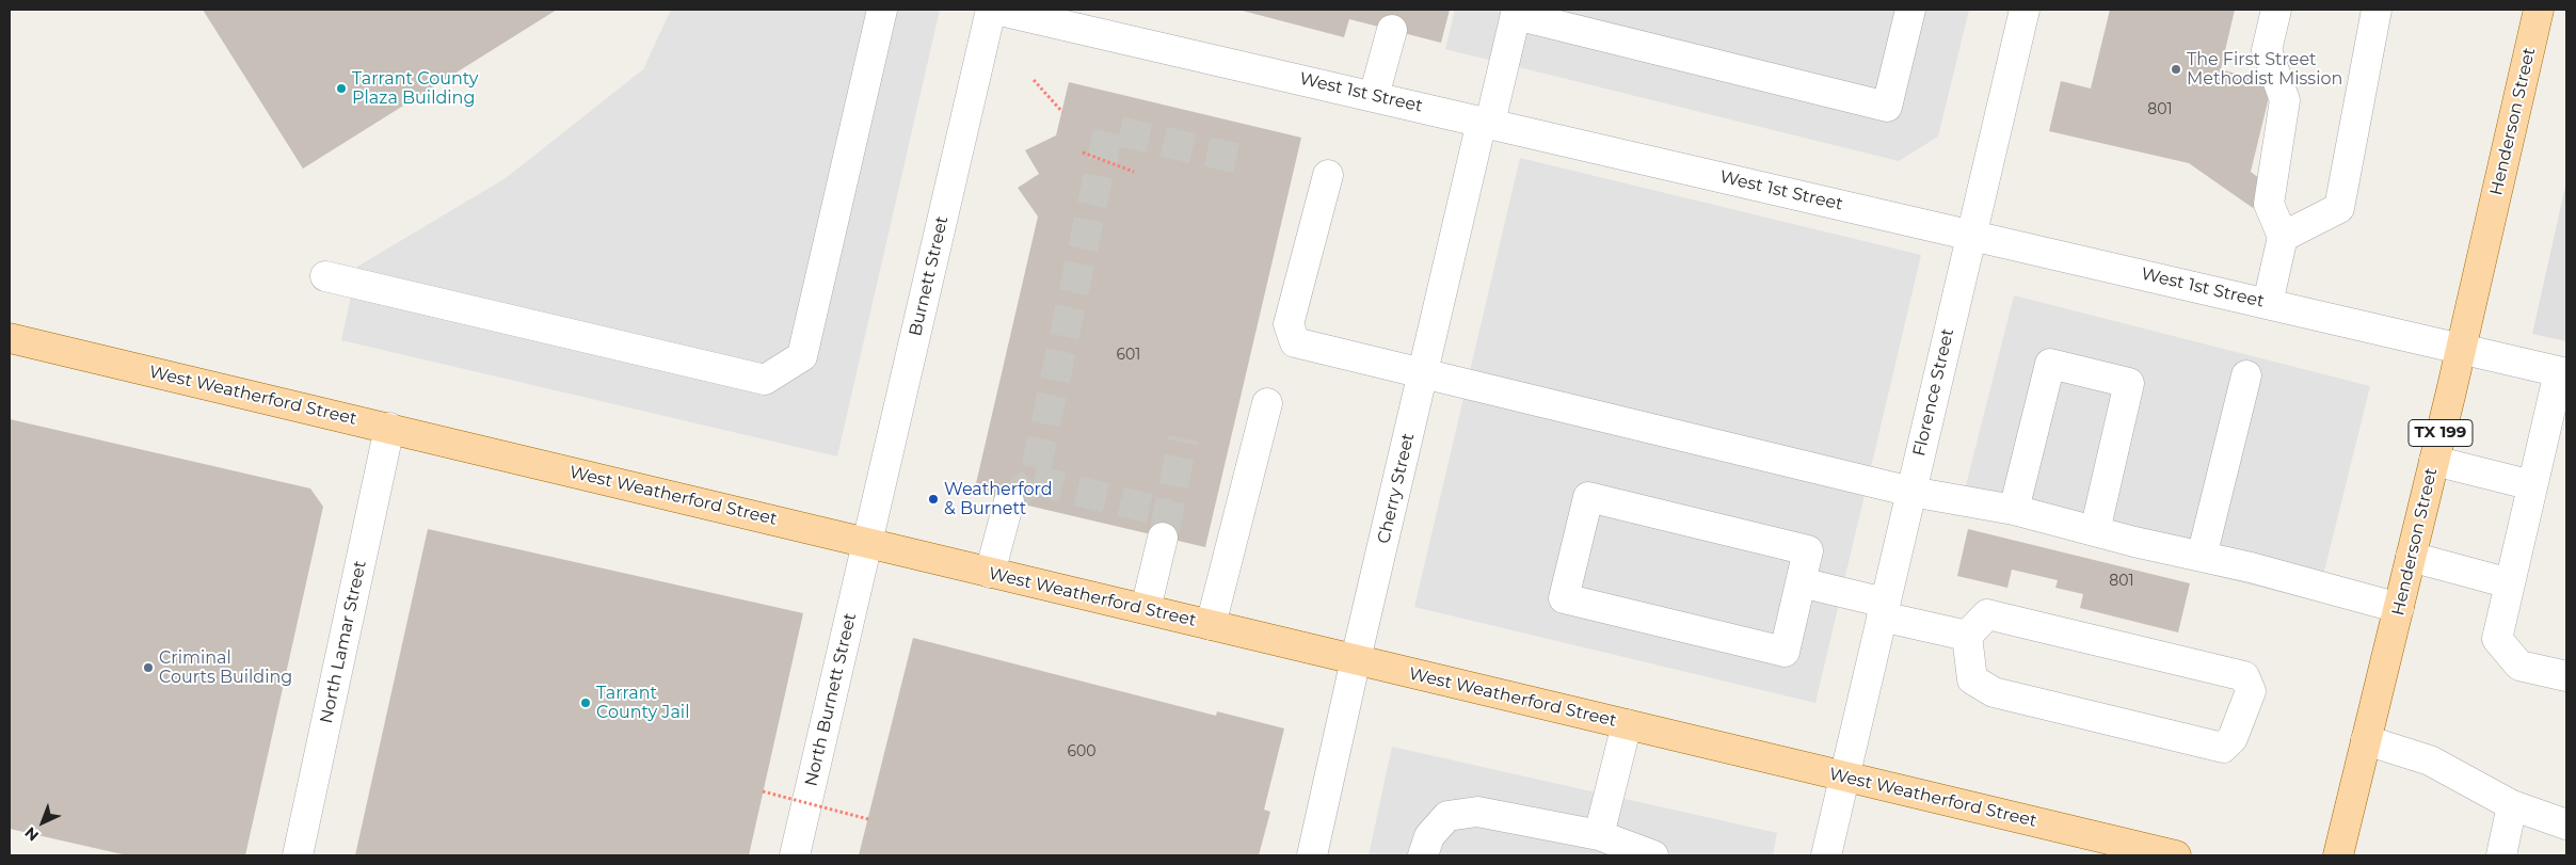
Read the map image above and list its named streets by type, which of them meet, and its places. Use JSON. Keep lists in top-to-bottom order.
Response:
{
  "streets": {
    "main road": ["Henderson Street", "West Weatherford Street", "TX 199"],
    "street": [
      "West 1st Street",
      "Burnett Street",
      "Florence Street",
      "Cherry Street",
      "North Lamar Street",
      "North Burnett Street"
    ]
  },
  "crossings": [
    ["West 1st Street", "Henderson Street"],
    ["West 1st Street", "Florence Street"],
    ["West 1st Street", "Cherry Street"],
    ["Burnett Street", "West Weatherford Street"],
    ["Burnett Street", "North Burnett Street"],
    ["Florence Street", "West Weatherford Street"],
    ["West Weatherford Street", "Cherry Street"],
    ["West Weatherford Street", "North Lamar Street"],
    ["West Weatherford Street", "North Burnett Street"]
  ],
  "places": [
    "The First Street Methodist Mission",
    "Tarrant County Plaza Building",
    "Weatherford & Burnett",
    "Criminal Courts Building",
    "Tarrant County Jail"
  ],
  "house_numbers": [
    "801",
    "601",
    "801",
    "600"
  ],
  "north": "bottom left"
}
